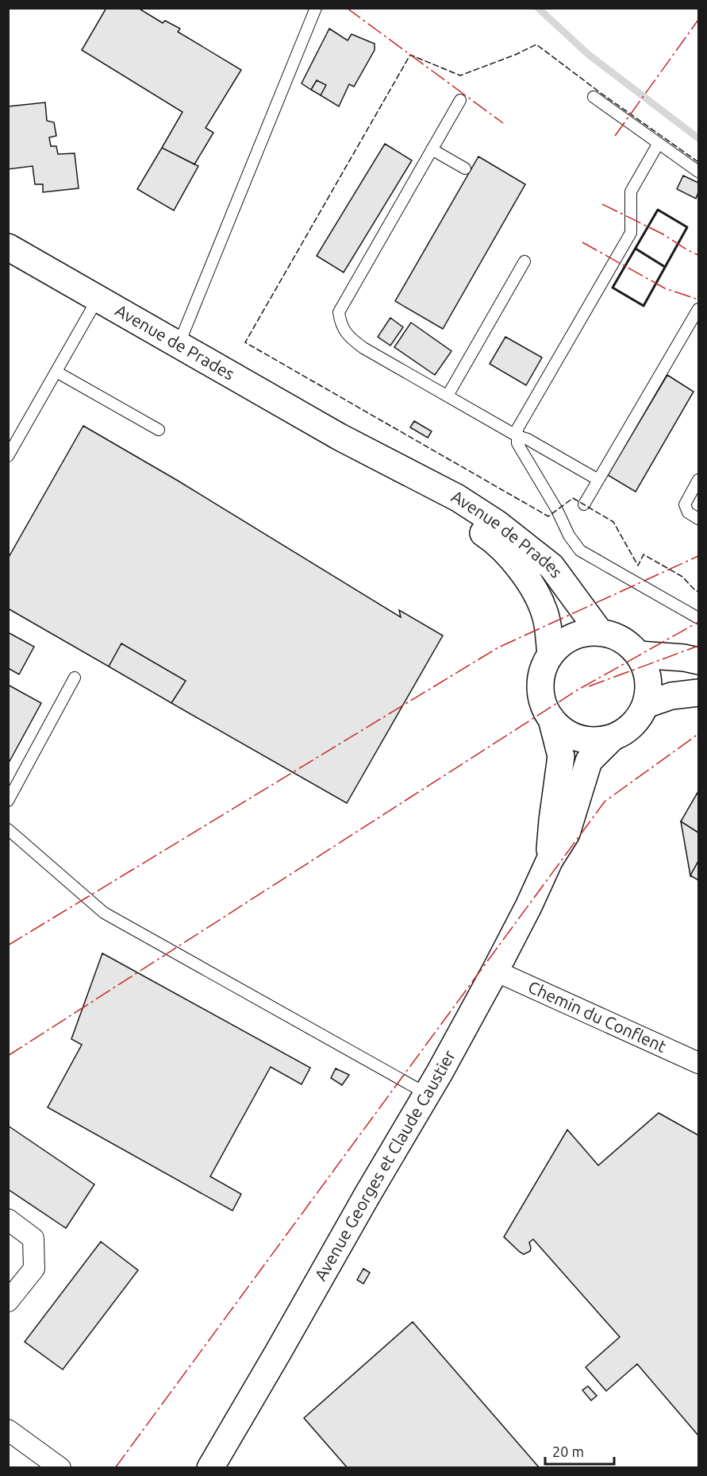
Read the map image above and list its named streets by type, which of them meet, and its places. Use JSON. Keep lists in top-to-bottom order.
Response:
{
  "streets": {
    "main road": ["Avenue de Prades", "Avenue Georges et Claude Caustier"],
    "street": ["Chemin du Conflent"]
  },
  "crossings": [
    ["Avenue de Prades", "Avenue Georges et Claude Caustier"],
    ["Chemin du Conflent", "Avenue Georges et Claude Caustier"]
  ],
  "scale_bar": "20 m"
}
